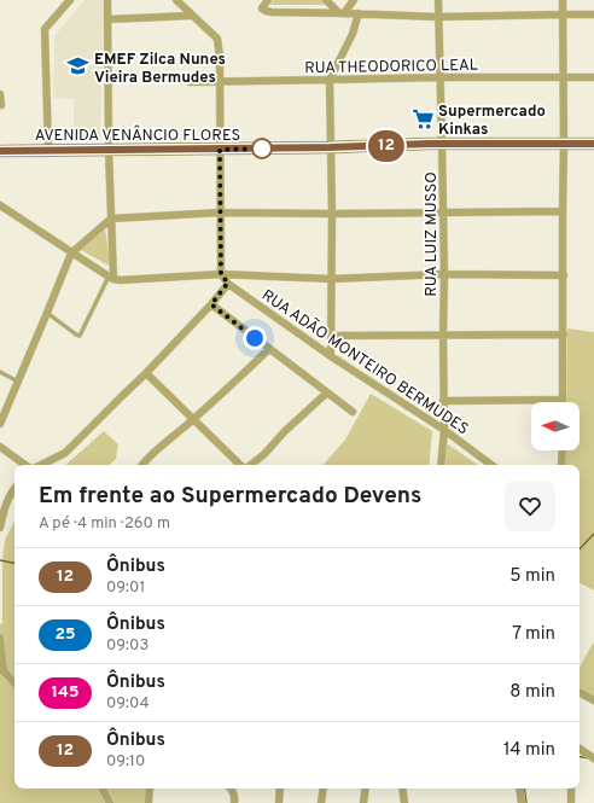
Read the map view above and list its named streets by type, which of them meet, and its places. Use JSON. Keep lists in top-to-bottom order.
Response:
{
  "streets": {
    "main road": ["AVENIDA VENÂNCIO FLORES"],
    "street": ["RUA THEODORICO LEAL", "RUA LUIZ MUSSO", "RUA ADÃO MONTEIRO BERMUDES"]
  },
  "crossings": [
    ["RUA THEODORICO LEAL", "RUA LUIZ MUSSO"],
    ["AVENIDA VENÂNCIO FLORES", "RUA LUIZ MUSSO"],
    ["RUA LUIZ MUSSO", "RUA ADÃO MONTEIRO BERMUDES"]
  ],
  "places": {
    "school or university": ["EMEF Zilca Nunes Vieira Bermudes"],
    "supermarket": ["Supermercado Kinkas"]
  },
  "lines": ["bus line 12"],
  "north": "left",
  "page": {
    "on_map": "12",
    "heading": ["Em frente ao Supermercado Devens", "A pé · 4 min · 260 m"],
    "list": [
      {
        "mark": "12",
        "name": "Ônibus",
        "note": "09:01",
        "value": "5 min"
      },
      {
        "mark": "25",
        "name": "Ônibus",
        "note": "09:03",
        "value": "7 min"
      },
      {
        "mark": "145",
        "name": "Ônibus",
        "note": "09:04",
        "value": "8 min"
      },
      {
        "mark": "12",
        "name": "Ônibus",
        "note": "09:10",
        "value": "14 min"
      }
    ]
  }
}
